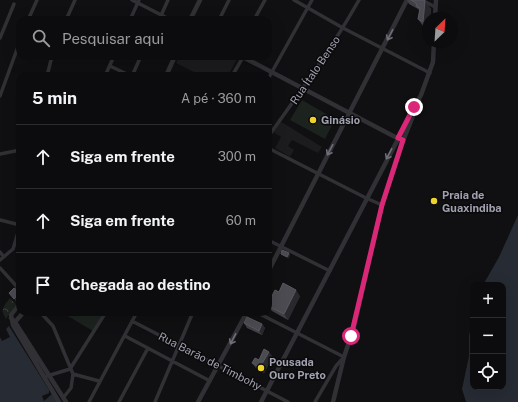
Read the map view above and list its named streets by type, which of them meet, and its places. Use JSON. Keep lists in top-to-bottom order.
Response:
{
  "streets": {
    "street": ["Rua Ítalo Benso", "Rua Barão de Timbohy"]
  },
  "places": ["Ginásio", "Praia de Guaxindiba", "Pousada Ouro Preto"],
  "north": "top right",
  "page": {
    "search": "Pesquisar aqui",
    "heading": ["5 min", "A pé · 360 m"],
    "list": [
      ["Siga em frente", "300 m"],
      ["Siga em frente", "60 m"],
      "Chegada ao destino"
    ],
    "map_buttons": ["+", "−"]
  }
}
